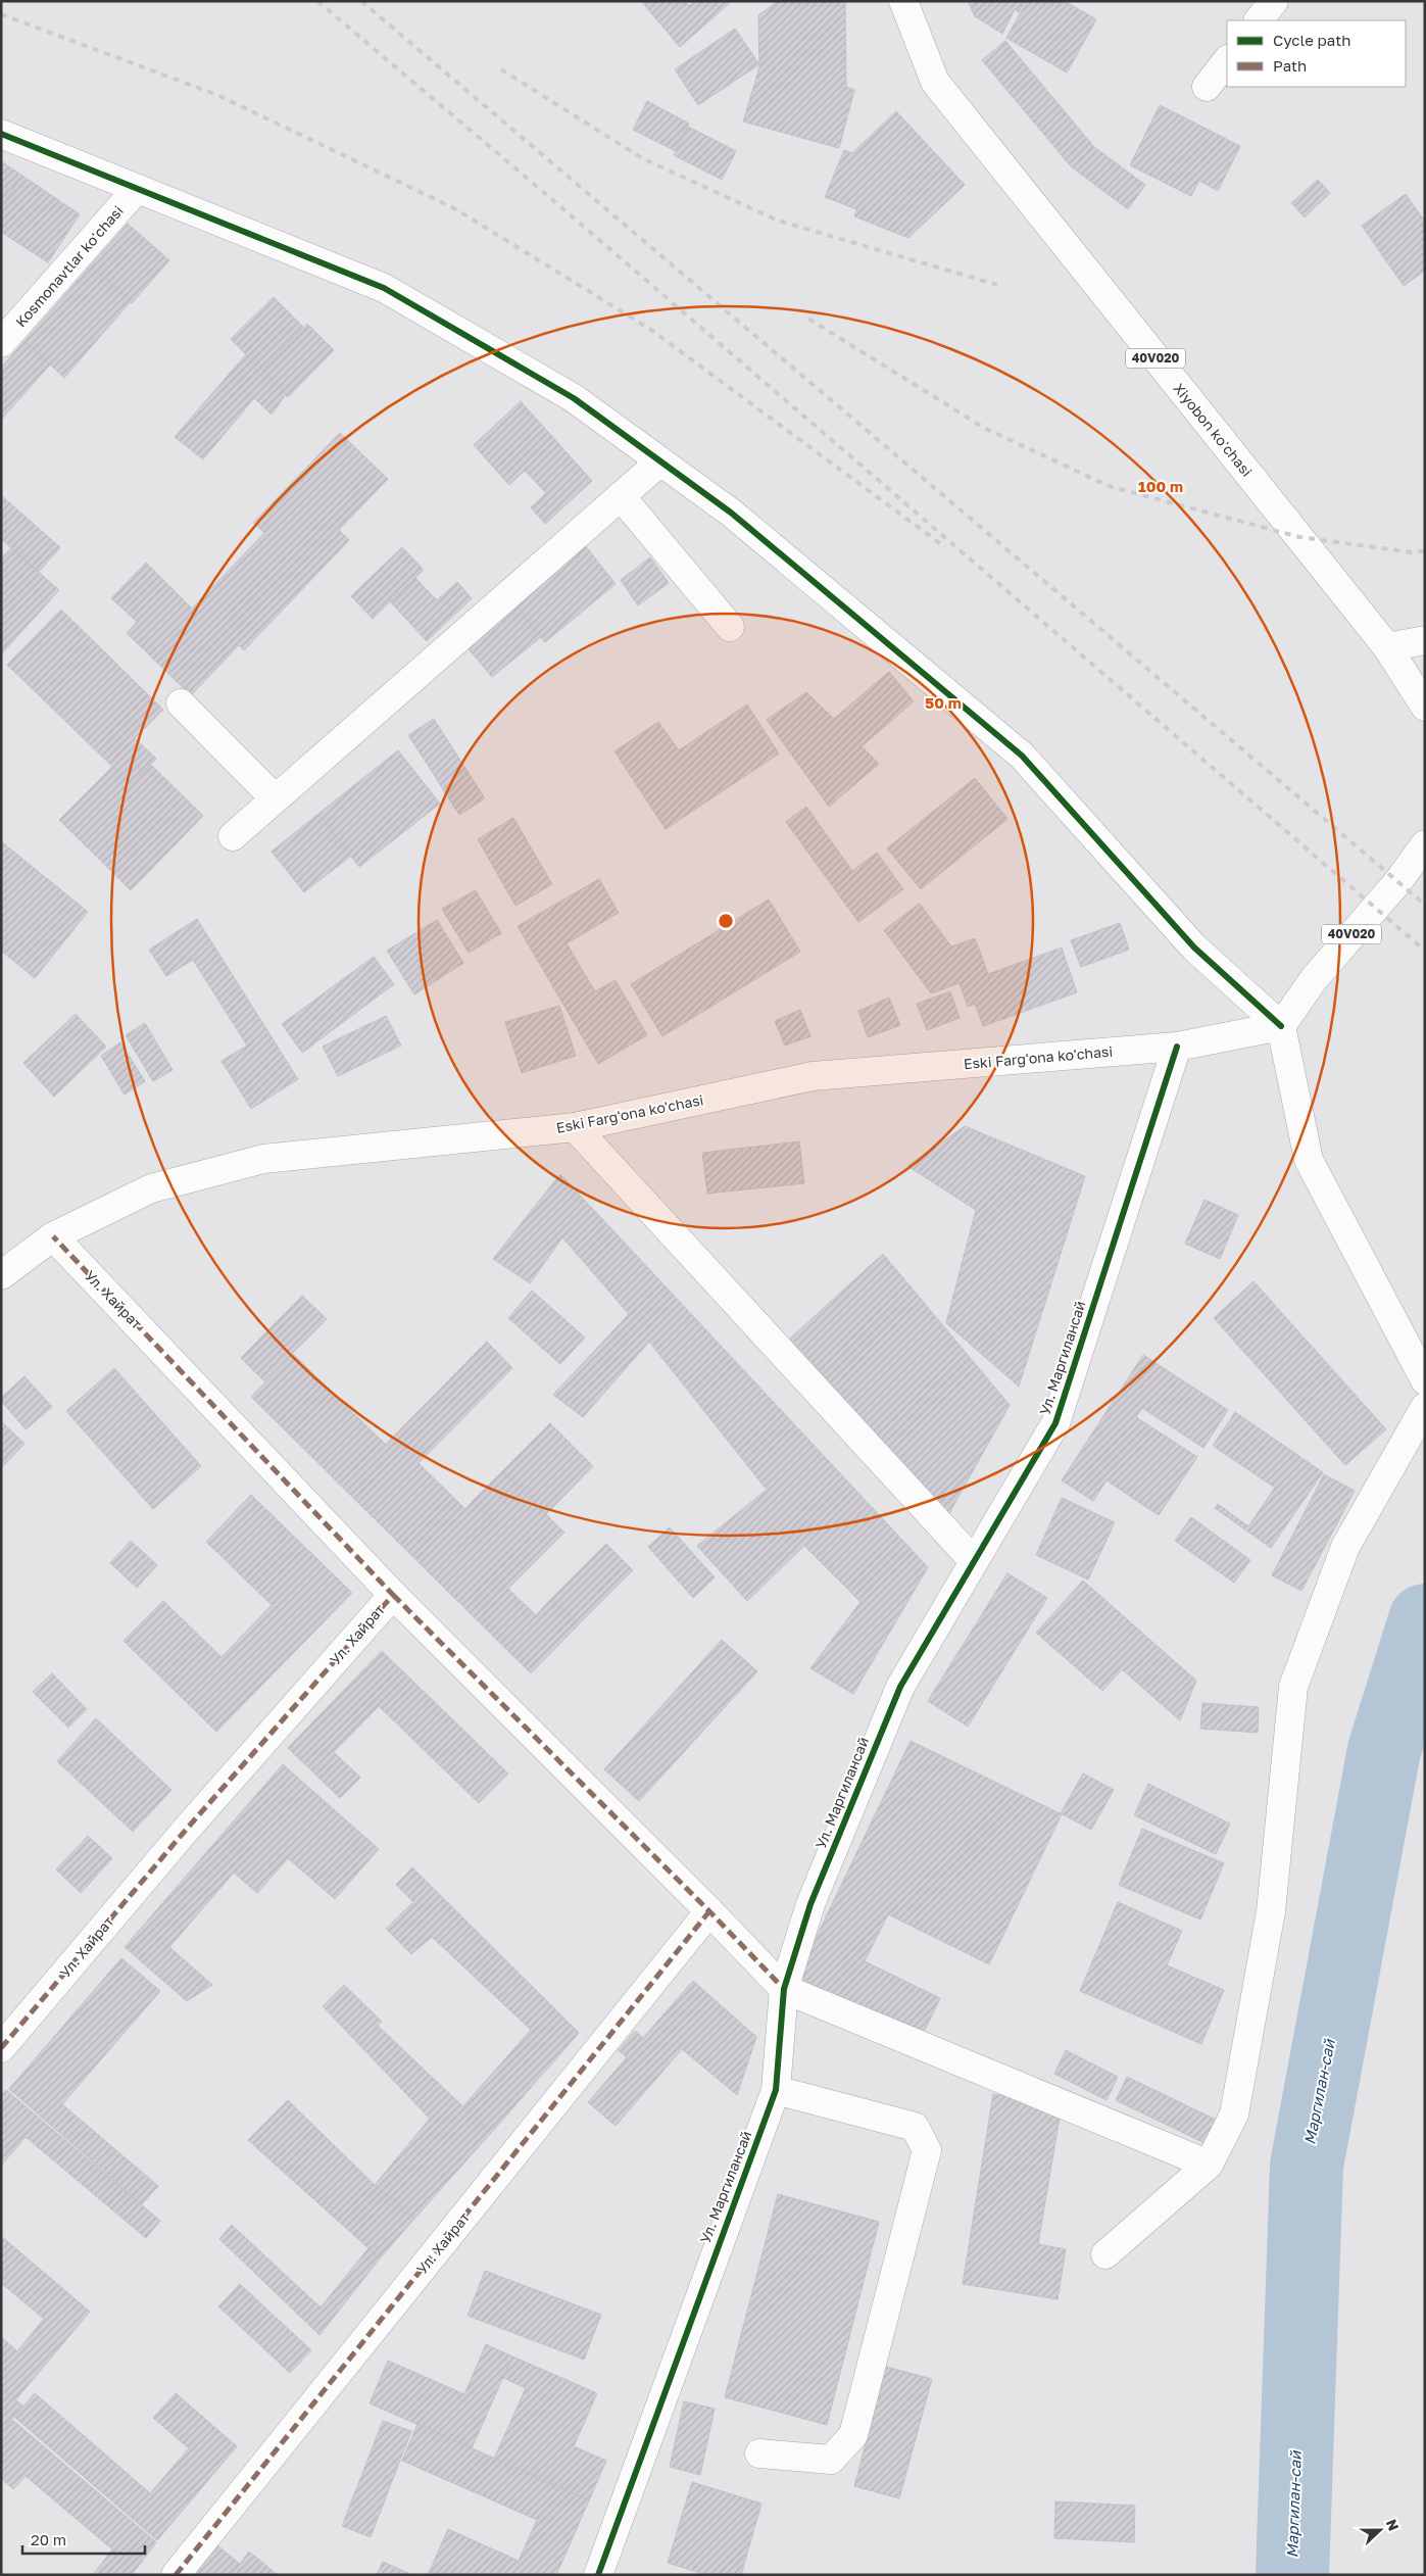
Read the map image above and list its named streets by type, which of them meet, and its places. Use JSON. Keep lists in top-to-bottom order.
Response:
{
  "streets": {
    "street": [
      "Kosmonavtlar koʻchasi",
      "40V020",
      "Xiyobon koʻchasi",
      "Eski Farg'ona ko'chasi",
      "Ул. Хайрат",
      "Ул. Маргилансай"
    ]
  },
  "crossings": [
    ["40V020", "Eski Farg'ona ko'chasi"],
    ["Eski Farg'ona ko'chasi", "Ул. Хайрат"],
    ["Eski Farg'ona ko'chasi", "Ул. Маргилансай"]
  ],
  "water": ["Маргилан-сай"],
  "legend": ["Cycle path", "Path"],
  "scale_bar": "20 m",
  "north": "right",
  "rings": ["100 m", "50 m"]
}
